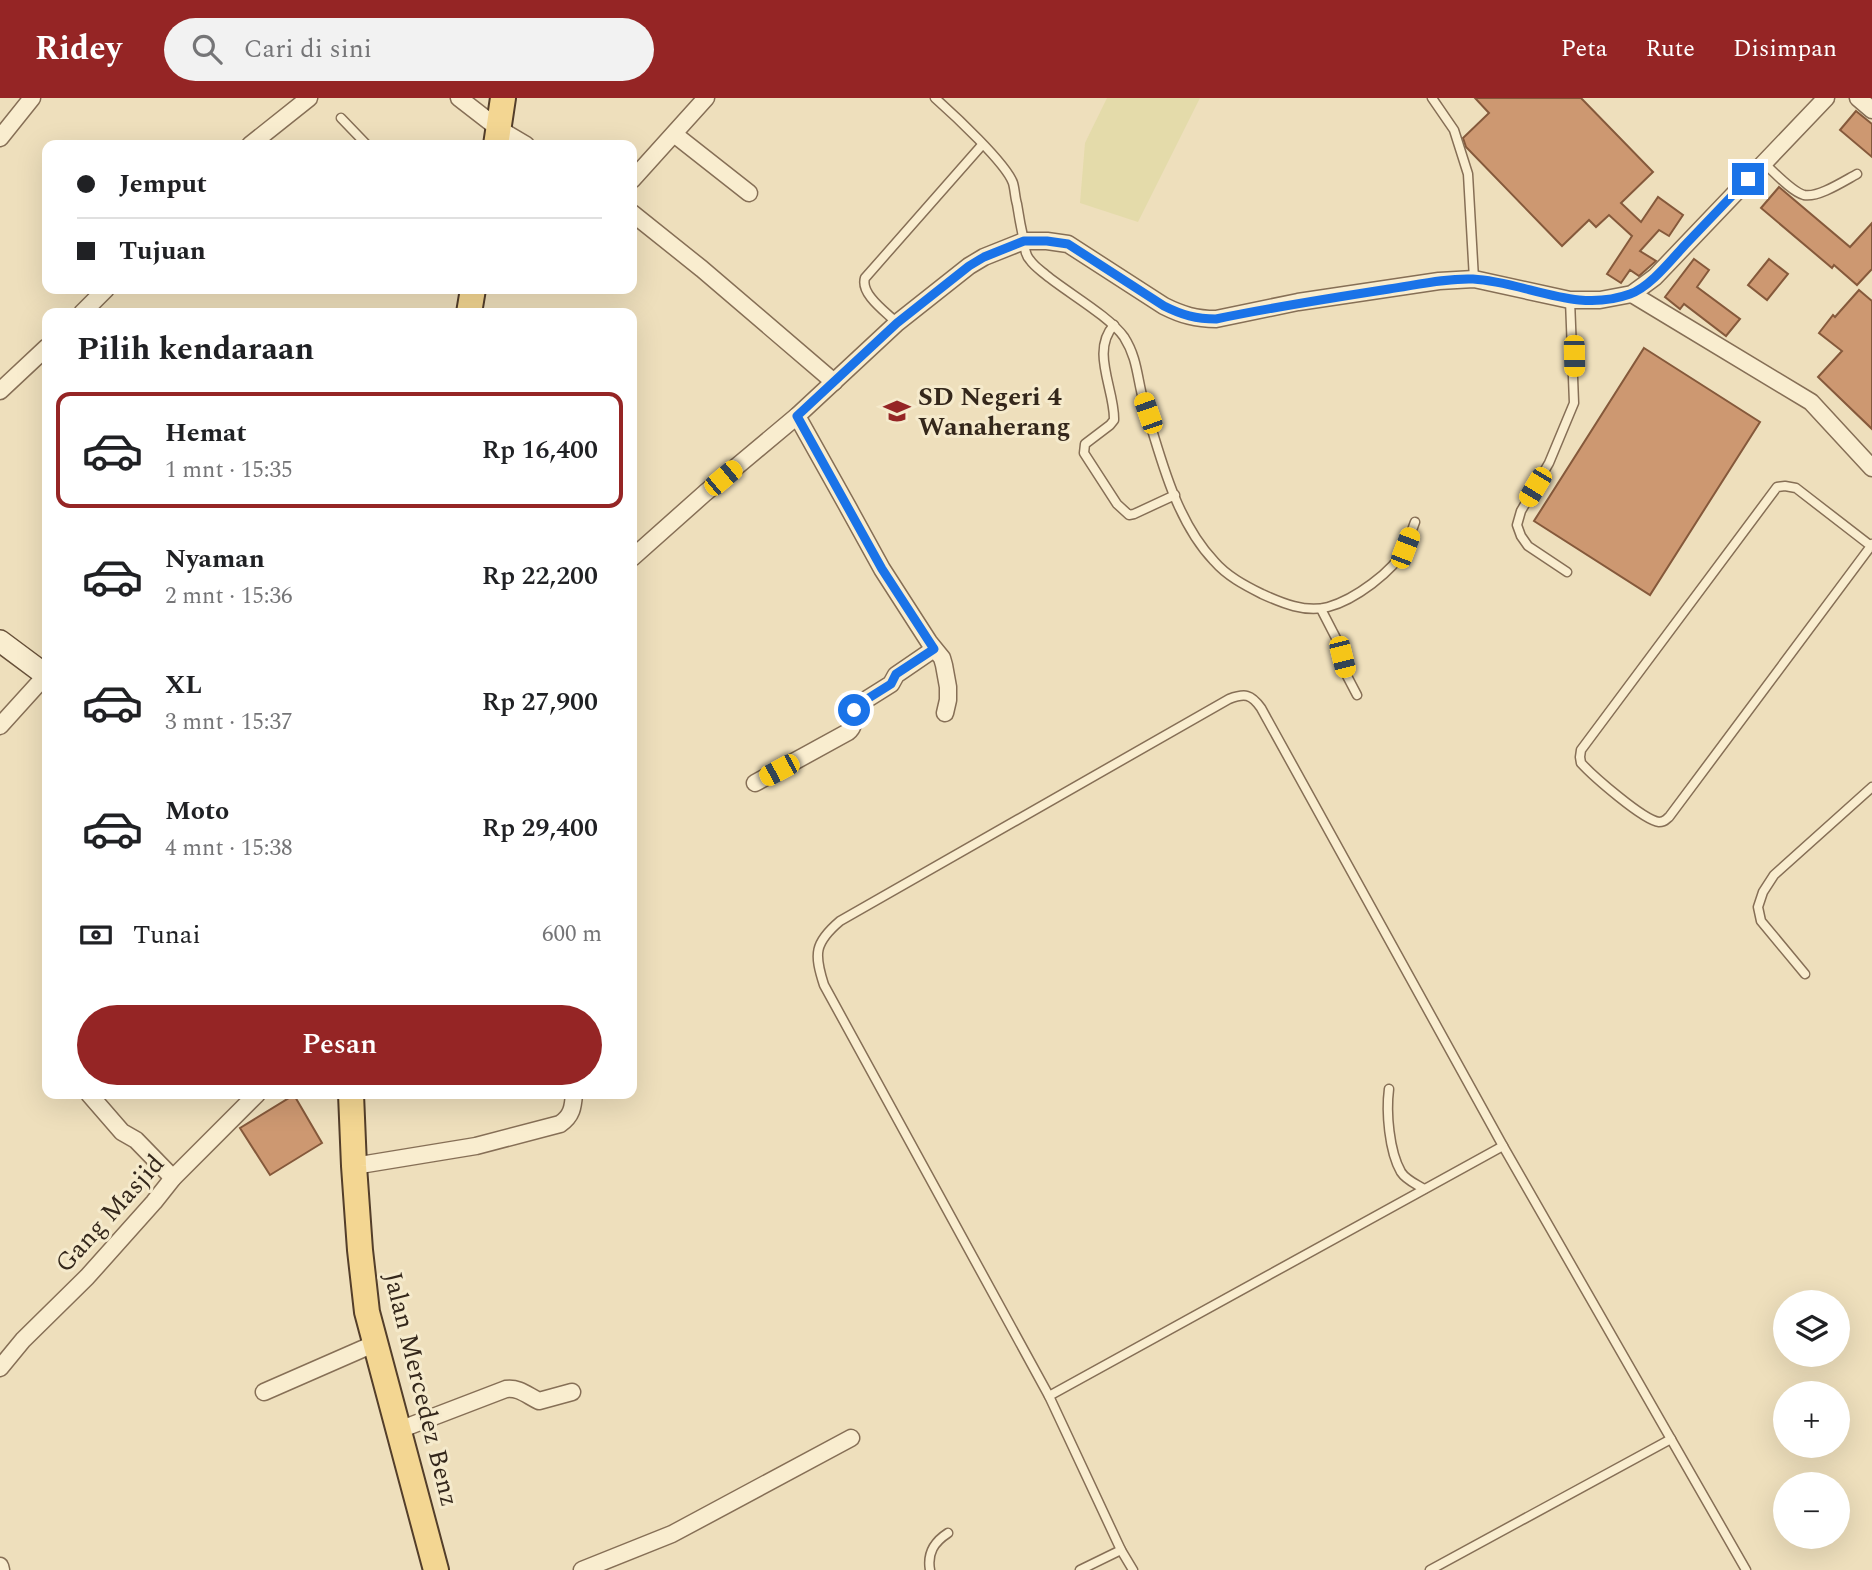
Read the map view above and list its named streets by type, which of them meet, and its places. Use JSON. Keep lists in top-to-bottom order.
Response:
{
  "streets": {
    "main road": ["Jalan Mercedez Benz"],
    "street": ["Gang Masjid"]
  },
  "places": {
    "school or university": ["SD Negeri 4 Wanaherang"]
  },
  "page": {
    "header": "Ridey",
    "search": "Cari di sini",
    "nav": ["Peta", "Rute", "Disimpan"],
    "banner": ["Jemput", "Tujuan"],
    "heading": "Pilih kendaraan",
    "list": [
      {
        "name": "Hemat",
        "note": "1 mnt · 15:35",
        "value": "Rp 16,400"
      },
      {
        "name": "Nyaman",
        "note": "2 mnt · 15:36",
        "value": "Rp 22,200"
      },
      {
        "name": "XL",
        "note": "3 mnt · 15:37",
        "value": "Rp 27,900"
      },
      {
        "name": "Moto",
        "note": "4 mnt · 15:38",
        "value": "Rp 29,400"
      }
    ],
    "pay": ["Tunai", "600 m"],
    "buttons": "Pesan",
    "map_buttons": ["+", "−"]
  }
}
